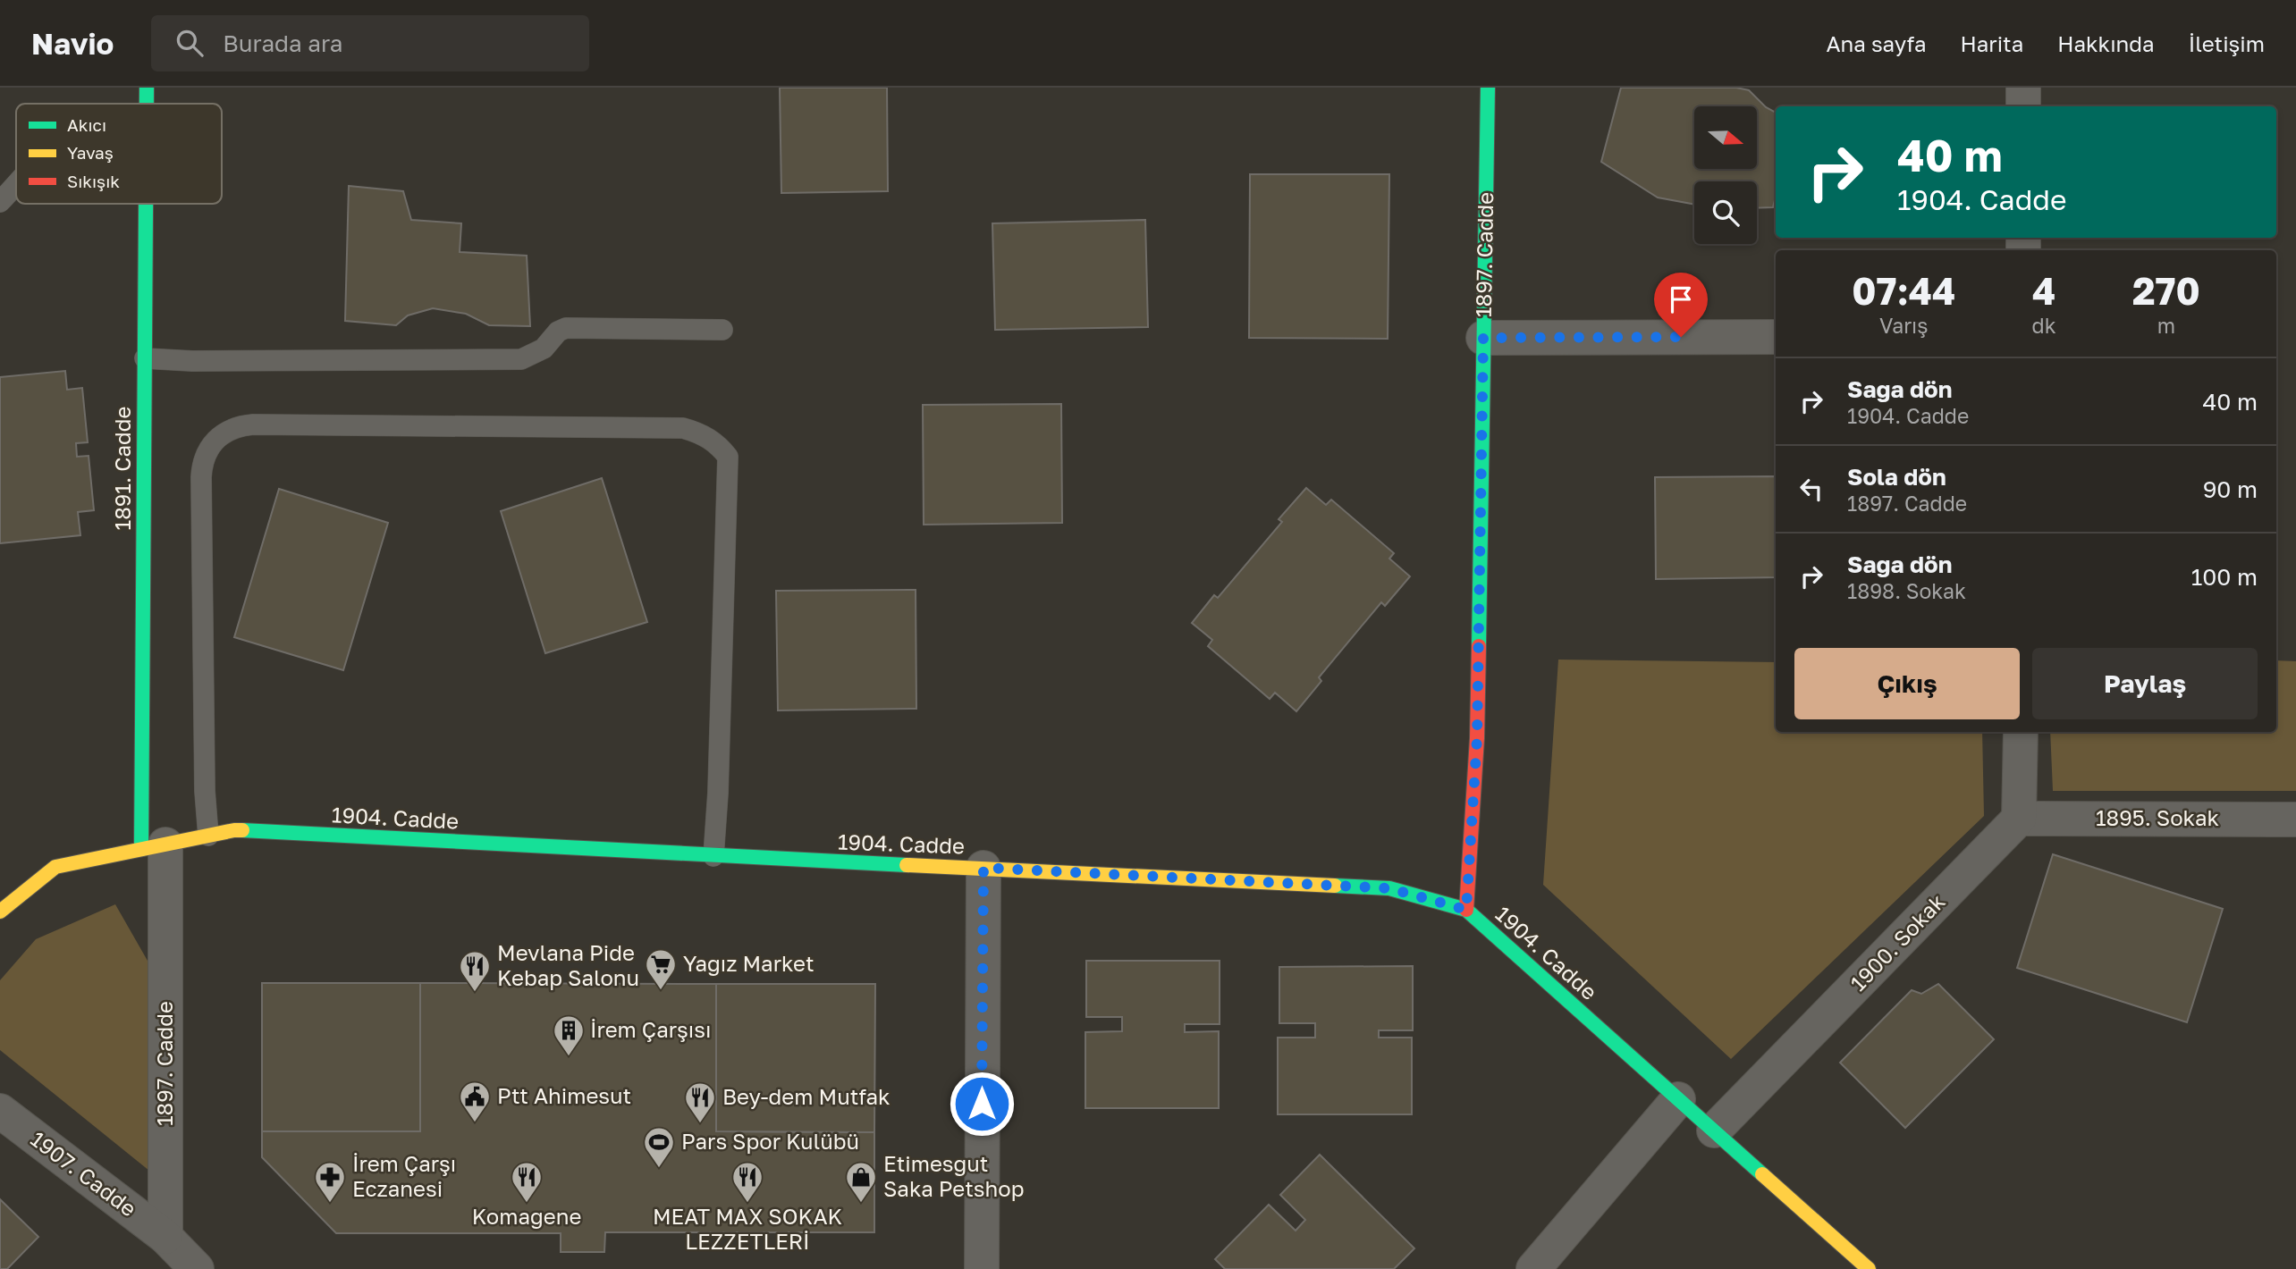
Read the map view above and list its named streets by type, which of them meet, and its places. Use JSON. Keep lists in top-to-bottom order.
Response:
{
  "streets": {
    "street": [
      "1897. Cadde",
      "1891. Cadde",
      "1904. Cadde",
      "1895. Sokak",
      "1900. Sokak",
      "1907. Cadde"
    ]
  },
  "crossings": [
    ["1897. Cadde", "1891. Cadde"],
    ["1897. Cadde", "1904. Cadde"],
    ["1897. Cadde", "1907. Cadde"],
    ["1891. Cadde", "1904. Cadde"],
    ["1904. Cadde", "1900. Sokak"],
    ["1895. Sokak", "1900. Sokak"]
  ],
  "places": {
    "supermarket": ["Yağız Market"],
    "restaurant": [
      "Mevlana Pide Kebap Salonu",
      "Bey-dem Mutfak",
      "Komagene",
      "MEAT MAX SOKAK LEZZETLERİ"
    ],
    "building": ["İrem Çarşısı"],
    "public building": ["Ptt Ahimesut"],
    "sports": ["Pars Spor Kulübü"],
    "pharmacy": ["İrem Çarşı Eczanesi"],
    "shop": ["Etimesgut Saka Petshop"]
  },
  "legend": ["Akıcı", "Yavaş", "Sıkışık"],
  "north": "right",
  "page": {
    "header": "Navio",
    "search": "Burada ara",
    "nav": [
      "Ana sayfa",
      "Harita",
      "Hakkında",
      "İletişim"
    ],
    "turn": ["40 m", "1904. Cadde"],
    "eta": [
      "07:44",
      "Varış",
      "4",
      "dk",
      "270",
      "m"
    ],
    "list": [
      {
        "name": "Sağa dön",
        "note": "1904. Cadde",
        "value": "40 m"
      },
      {
        "name": "Sola dön",
        "note": "1897. Cadde",
        "value": "90 m"
      },
      {
        "name": "Sağa dön",
        "note": "1898. Sokak",
        "value": "100 m"
      }
    ],
    "buttons": ["Çıkış", "Paylaş"]
  }
}
